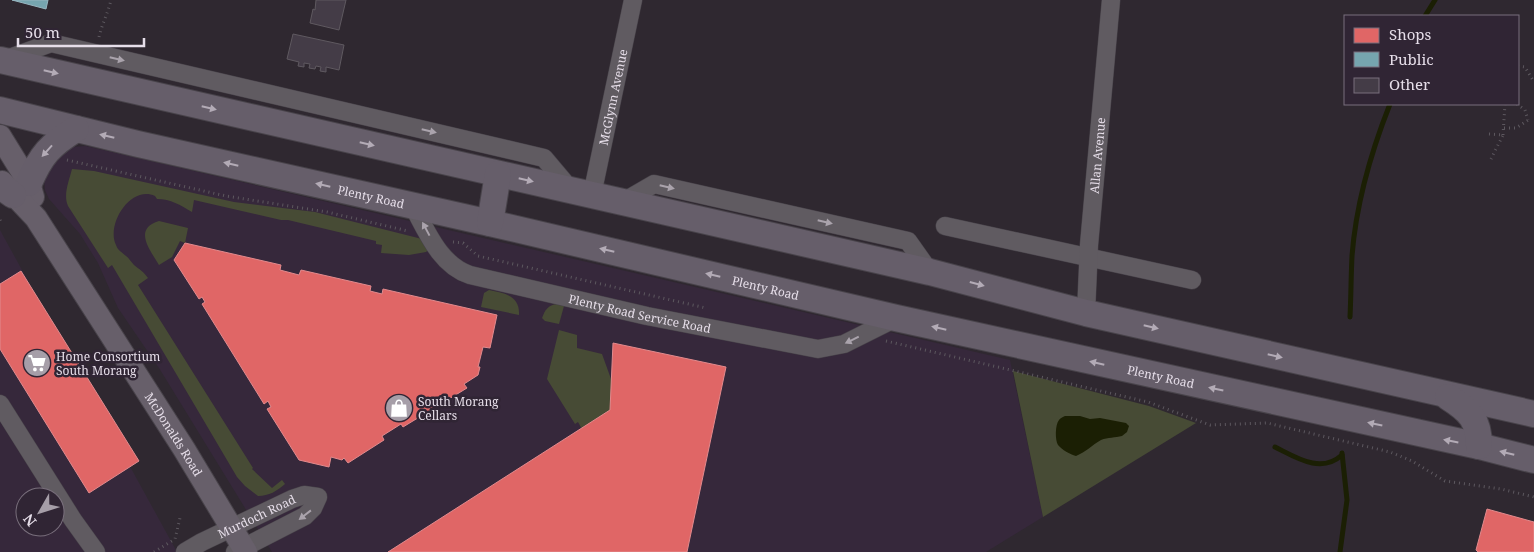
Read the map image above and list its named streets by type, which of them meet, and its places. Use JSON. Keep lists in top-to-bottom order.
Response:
{
  "streets": {
    "highway": ["Plenty Road"],
    "main road": ["McDonalds Road"],
    "street": [
      "McGlynn Avenue",
      "Allan Avenue",
      "Plenty Road Service Road",
      "Murdoch Road"
    ]
  },
  "crossings": [
    ["Plenty Road", "Plenty Road Service Road"],
    ["McDonalds Road", "Murdoch Road"]
  ],
  "one_way": ["Plenty Road Service Road"],
  "places": {
    "supermarket": ["Home Consortium South Morang"],
    "shop": ["South Morang Cellars"]
  },
  "legend": ["Shops", "Public", "Other"],
  "scale_bar": "50 m",
  "north": "bottom left"
}
